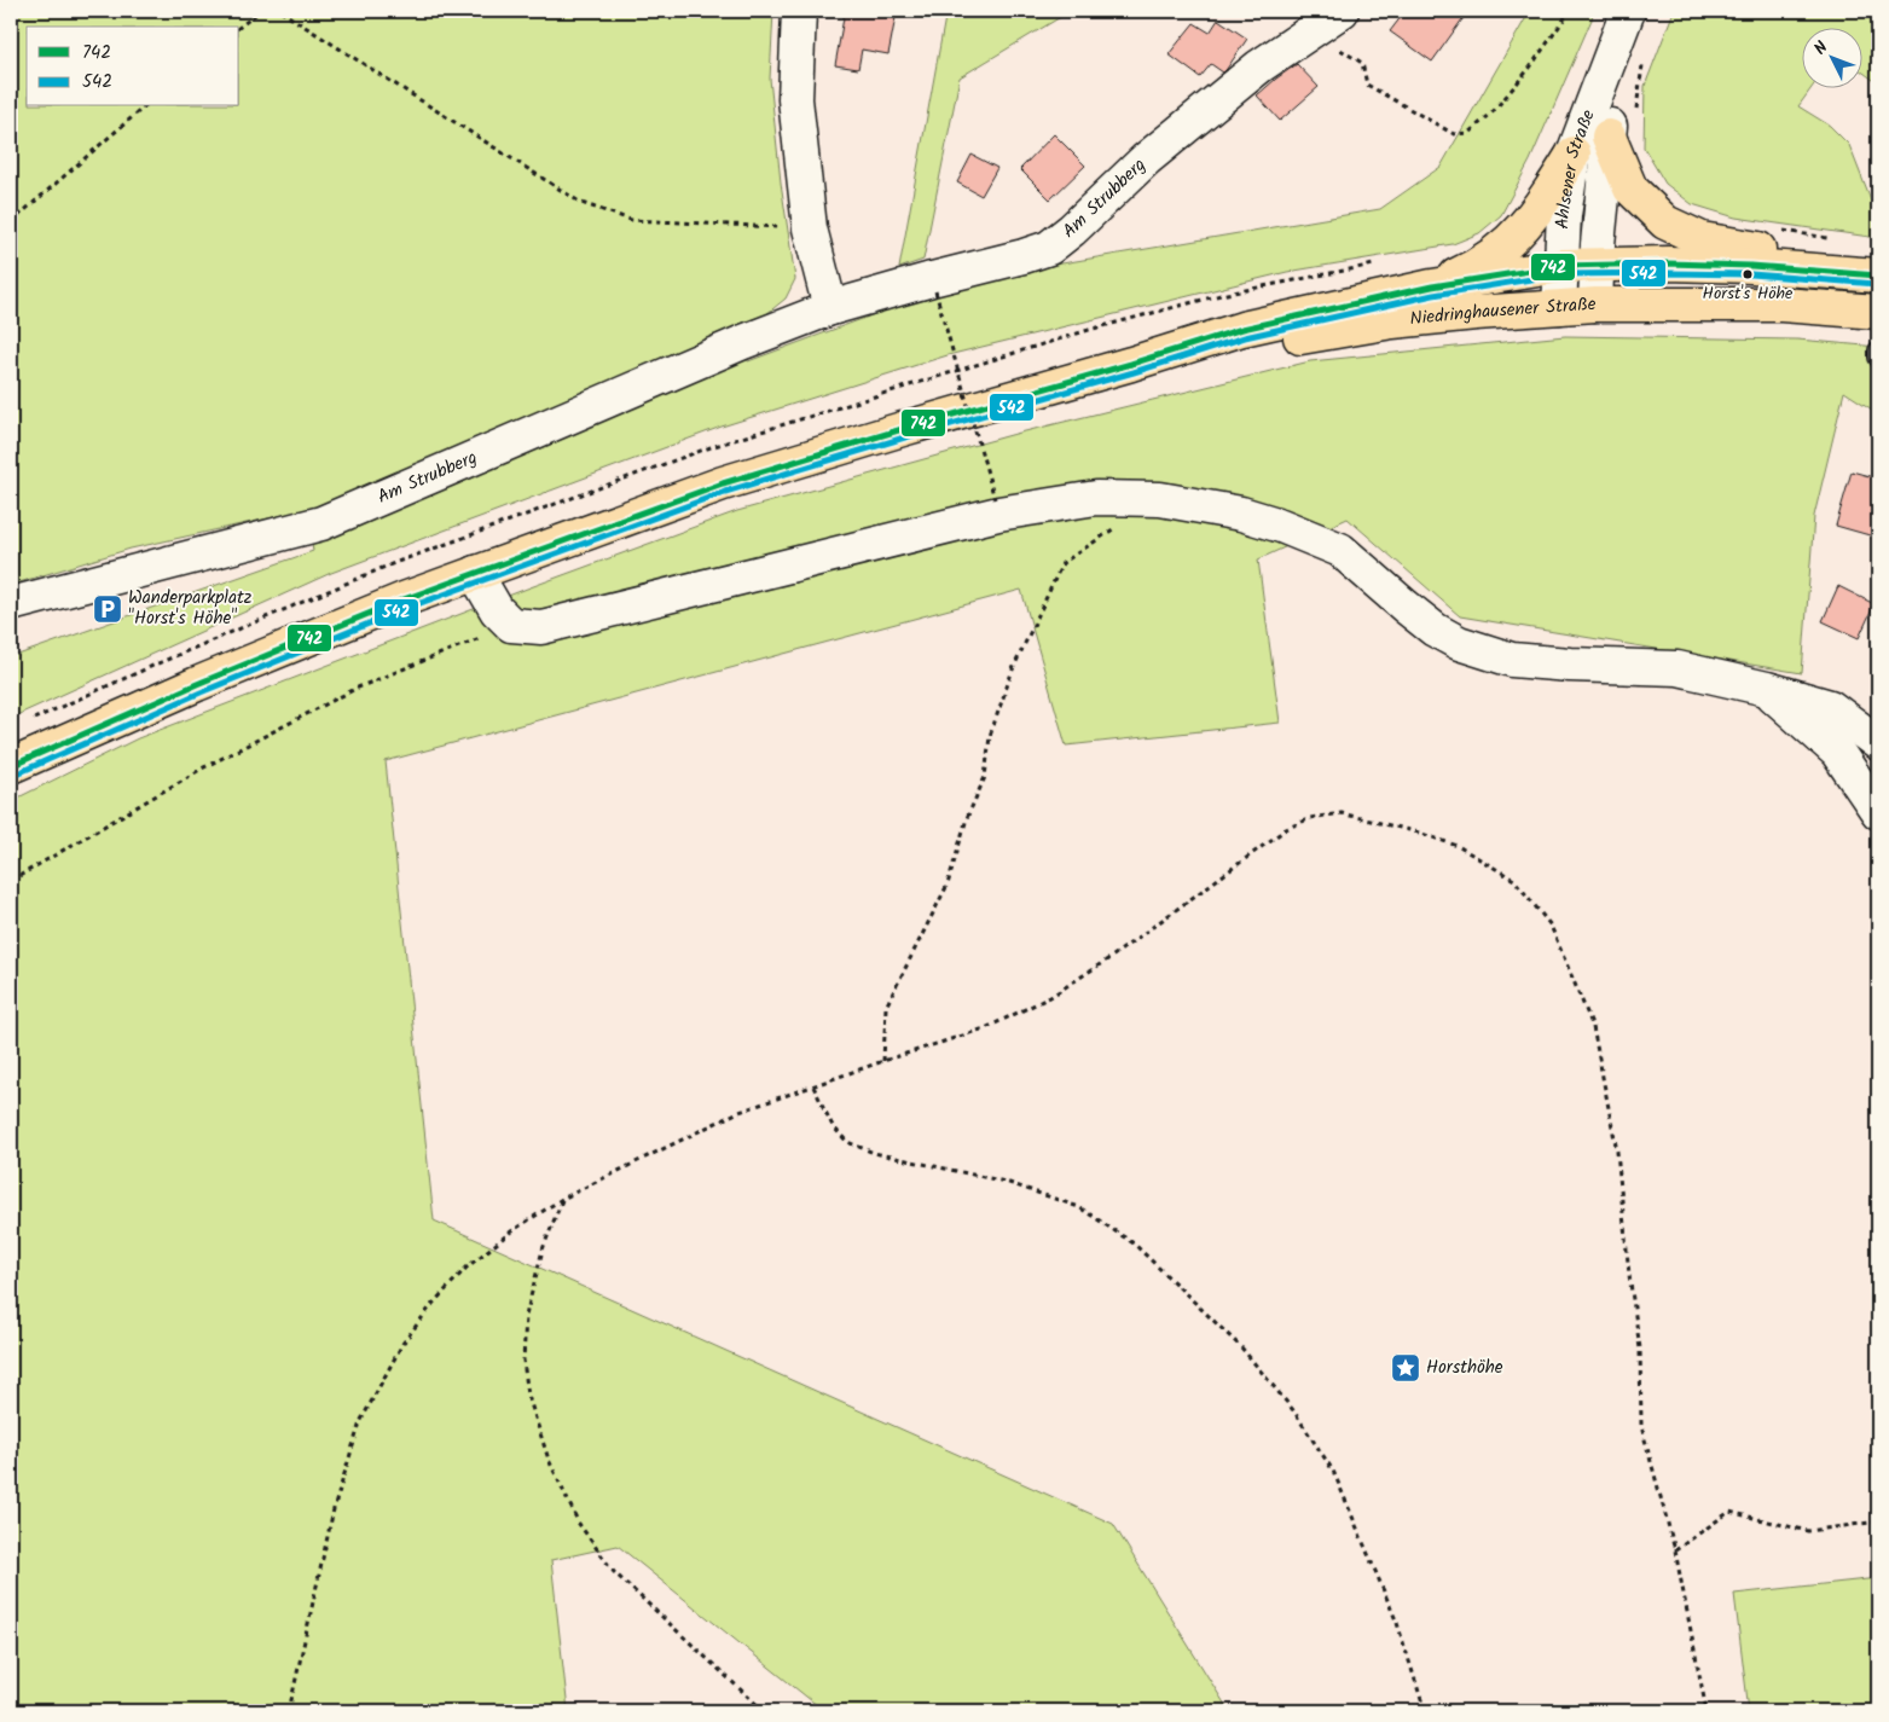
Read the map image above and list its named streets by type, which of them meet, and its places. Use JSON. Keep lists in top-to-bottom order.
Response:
{
  "streets": {
    "main road": ["Niedringhausener Straße"],
    "street": ["Ahlsener Straße", "Am Strubberg"]
  },
  "crossings": [
    ["Ahlsener Straße", "Niedringhausener Straße"]
  ],
  "places": {
    "other": ["Horst's Höhe"],
    "parking": ["Wanderparkplatz \"Horst's Höhe\""],
    "place": ["Horsthöhe"]
  },
  "lines": ["transit line 742", "transit line 542"],
  "legend": ["742", "542"],
  "north": "top left"
}
